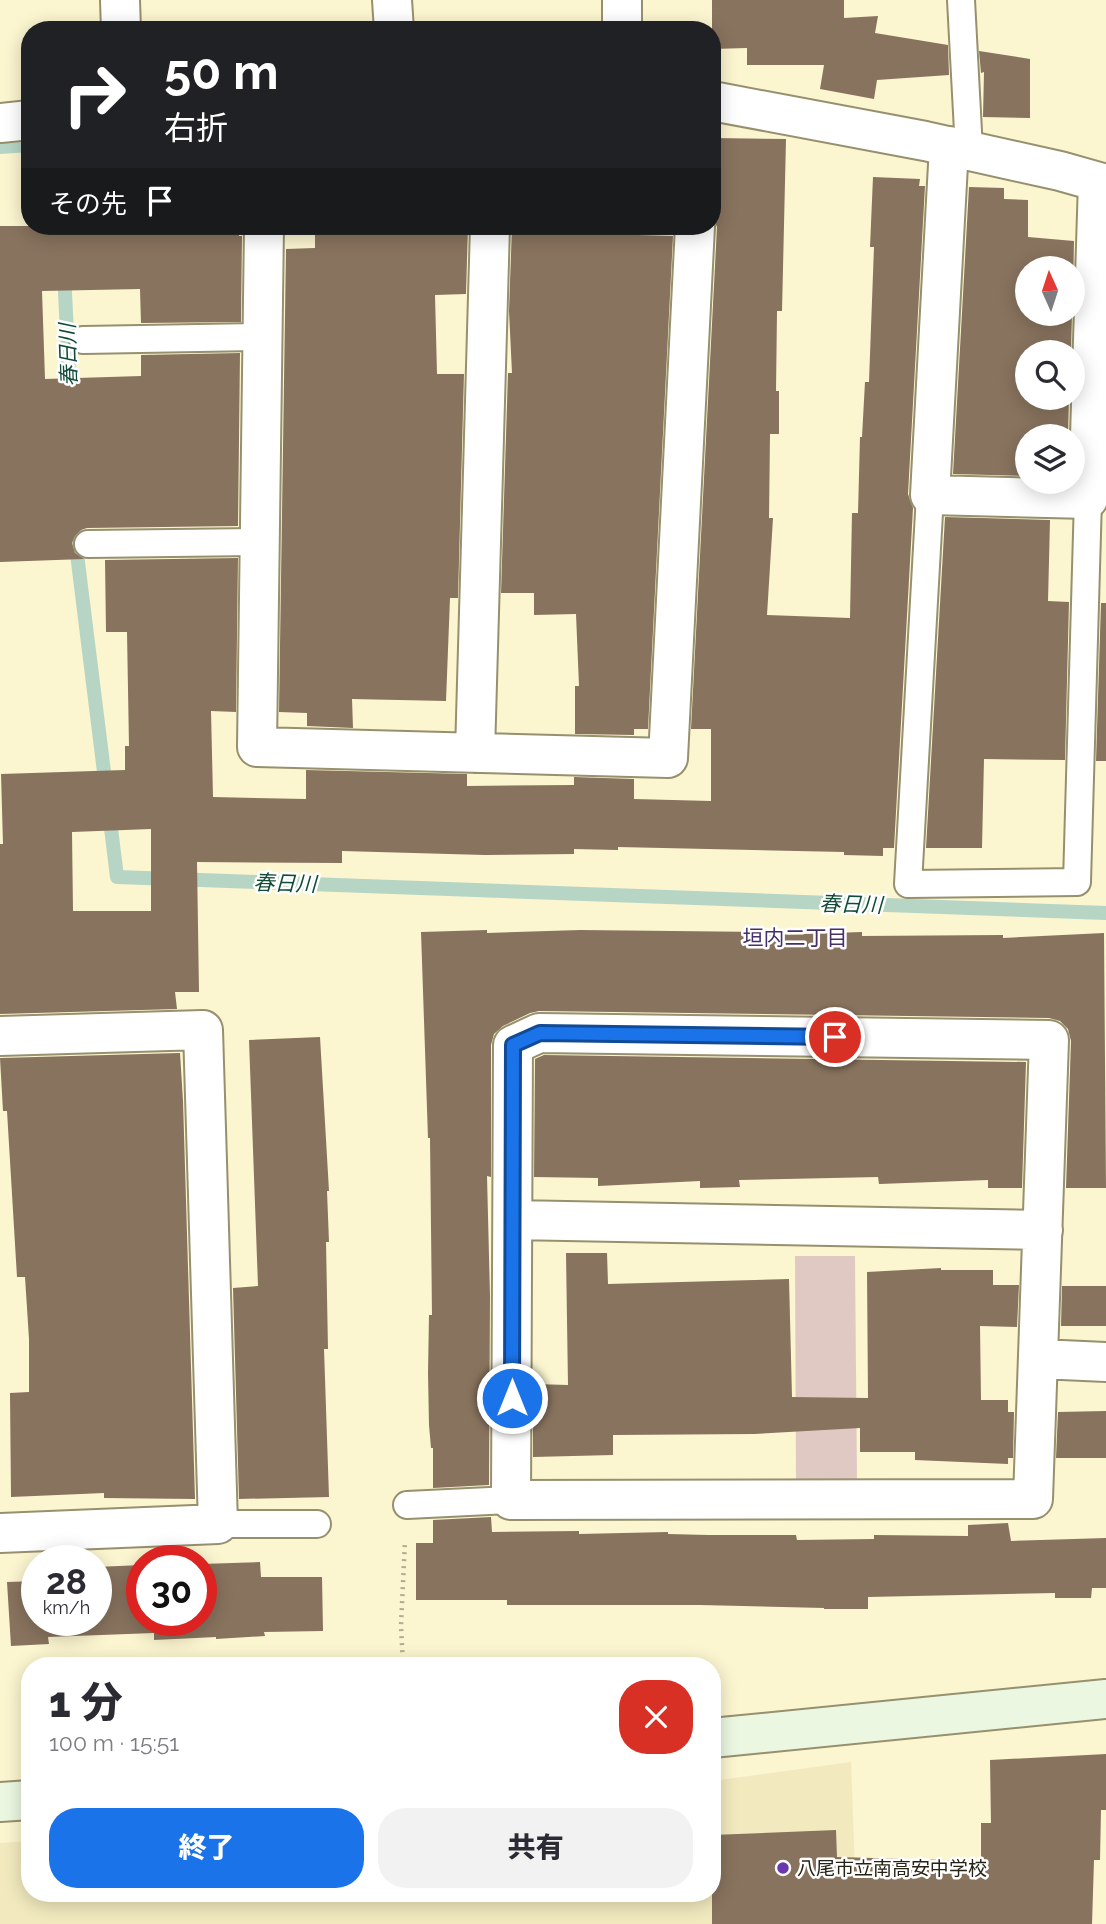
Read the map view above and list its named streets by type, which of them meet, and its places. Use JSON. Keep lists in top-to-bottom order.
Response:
{
  "districts": ["垣内二丁目"],
  "water": ["春日川"],
  "places": ["八尾市立南高安中学校"],
  "north": "top",
  "page": {
    "turn": ["50 m", "右折"],
    "then": "その先",
    "speed": "28 km/h",
    "limit": "30",
    "heading": ["1 分", "100 m · 15:51"],
    "buttons": ["終了", "共有"]
  }
}
